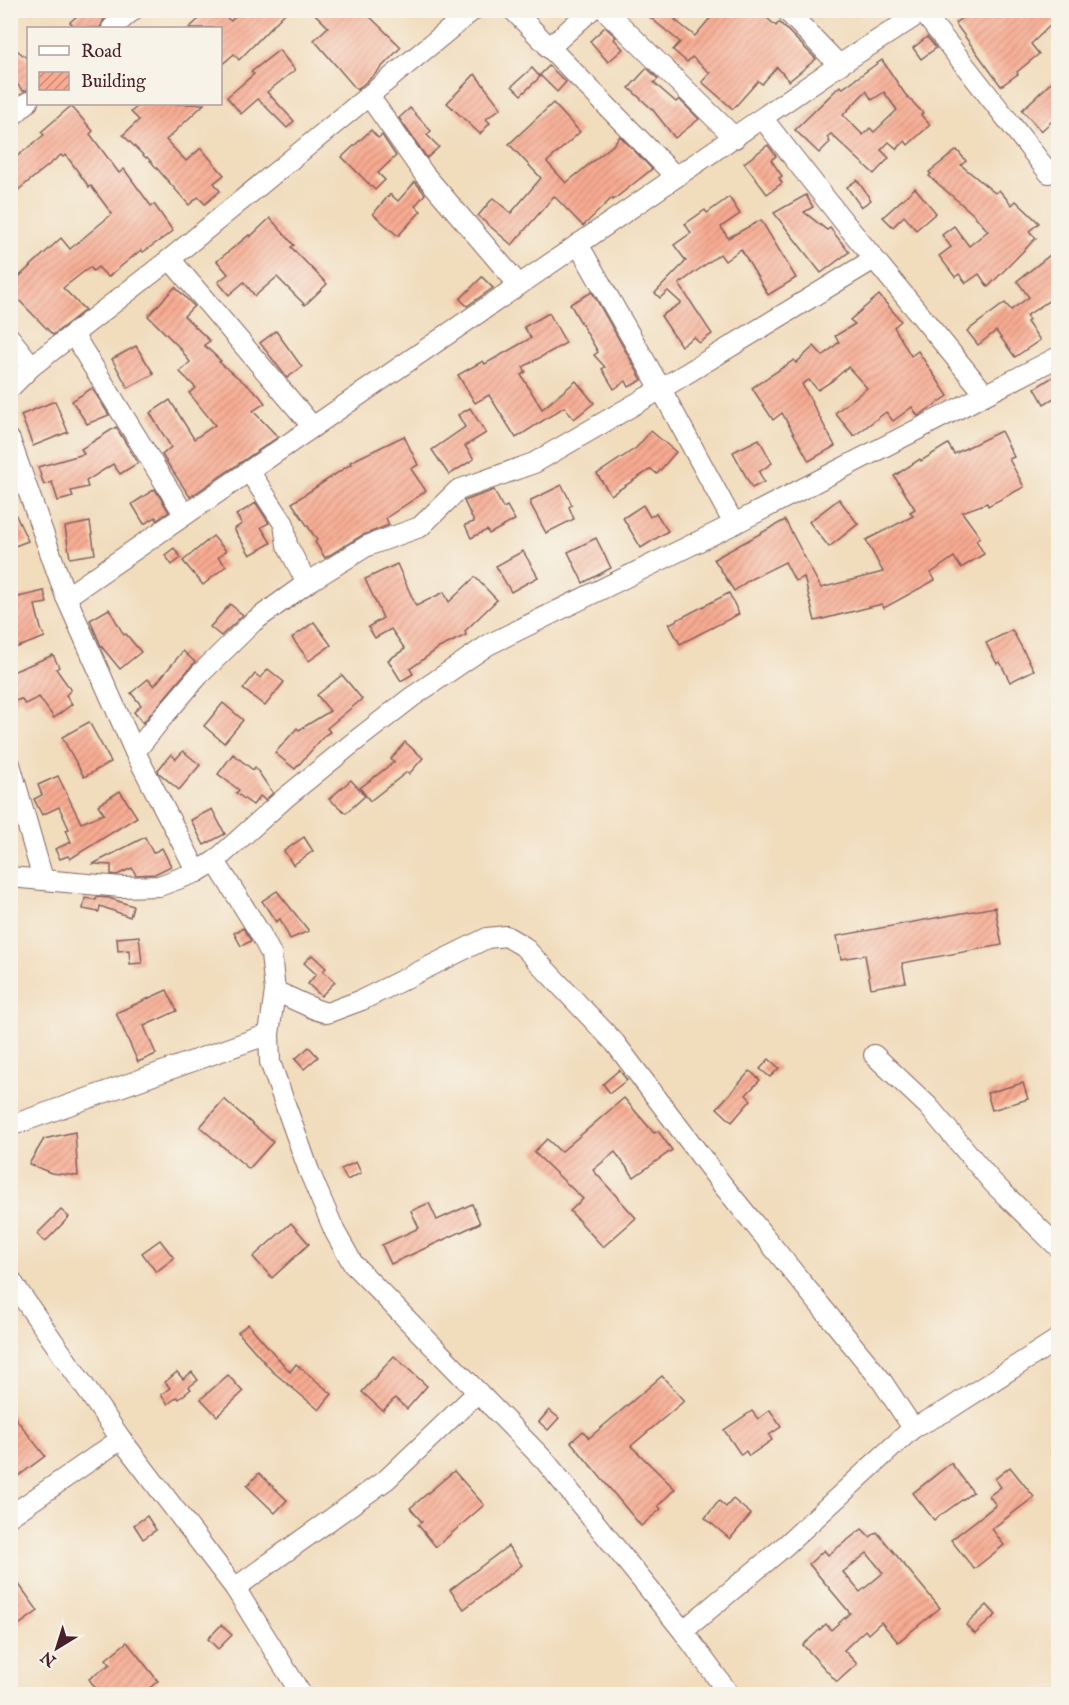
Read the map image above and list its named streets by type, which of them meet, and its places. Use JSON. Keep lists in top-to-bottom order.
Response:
{
  "legend": ["Road", "Building"],
  "north": "bottom left"
}
